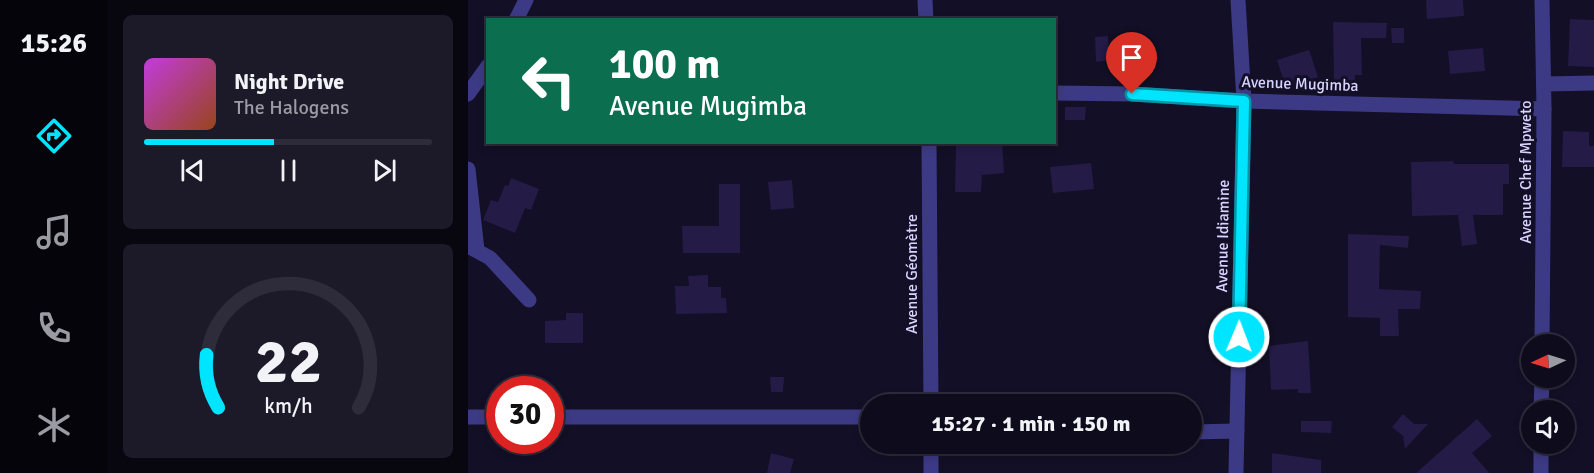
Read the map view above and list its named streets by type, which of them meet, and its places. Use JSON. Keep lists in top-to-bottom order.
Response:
{
  "streets": {
    "street": [
      "Avenue Mugimba",
      "Avenue Chef Mpweto",
      "Avenue Idiamine",
      "Avenue Géomètre"
    ]
  },
  "crossings": [
    ["Avenue Mugimba", "Avenue Chef Mpweto"],
    ["Avenue Mugimba", "Avenue Idiamine"]
  ],
  "north": "left",
  "page": {
    "tabs": "15:26",
    "turn": ["100 m", "Avenue Mugimba"],
    "song": ["Night Drive", "The Halogens"],
    "limit": "30",
    "trip": "15:27 · 1 min · 150 m",
    "gauge": ["22", "km/h"]
  }
}
